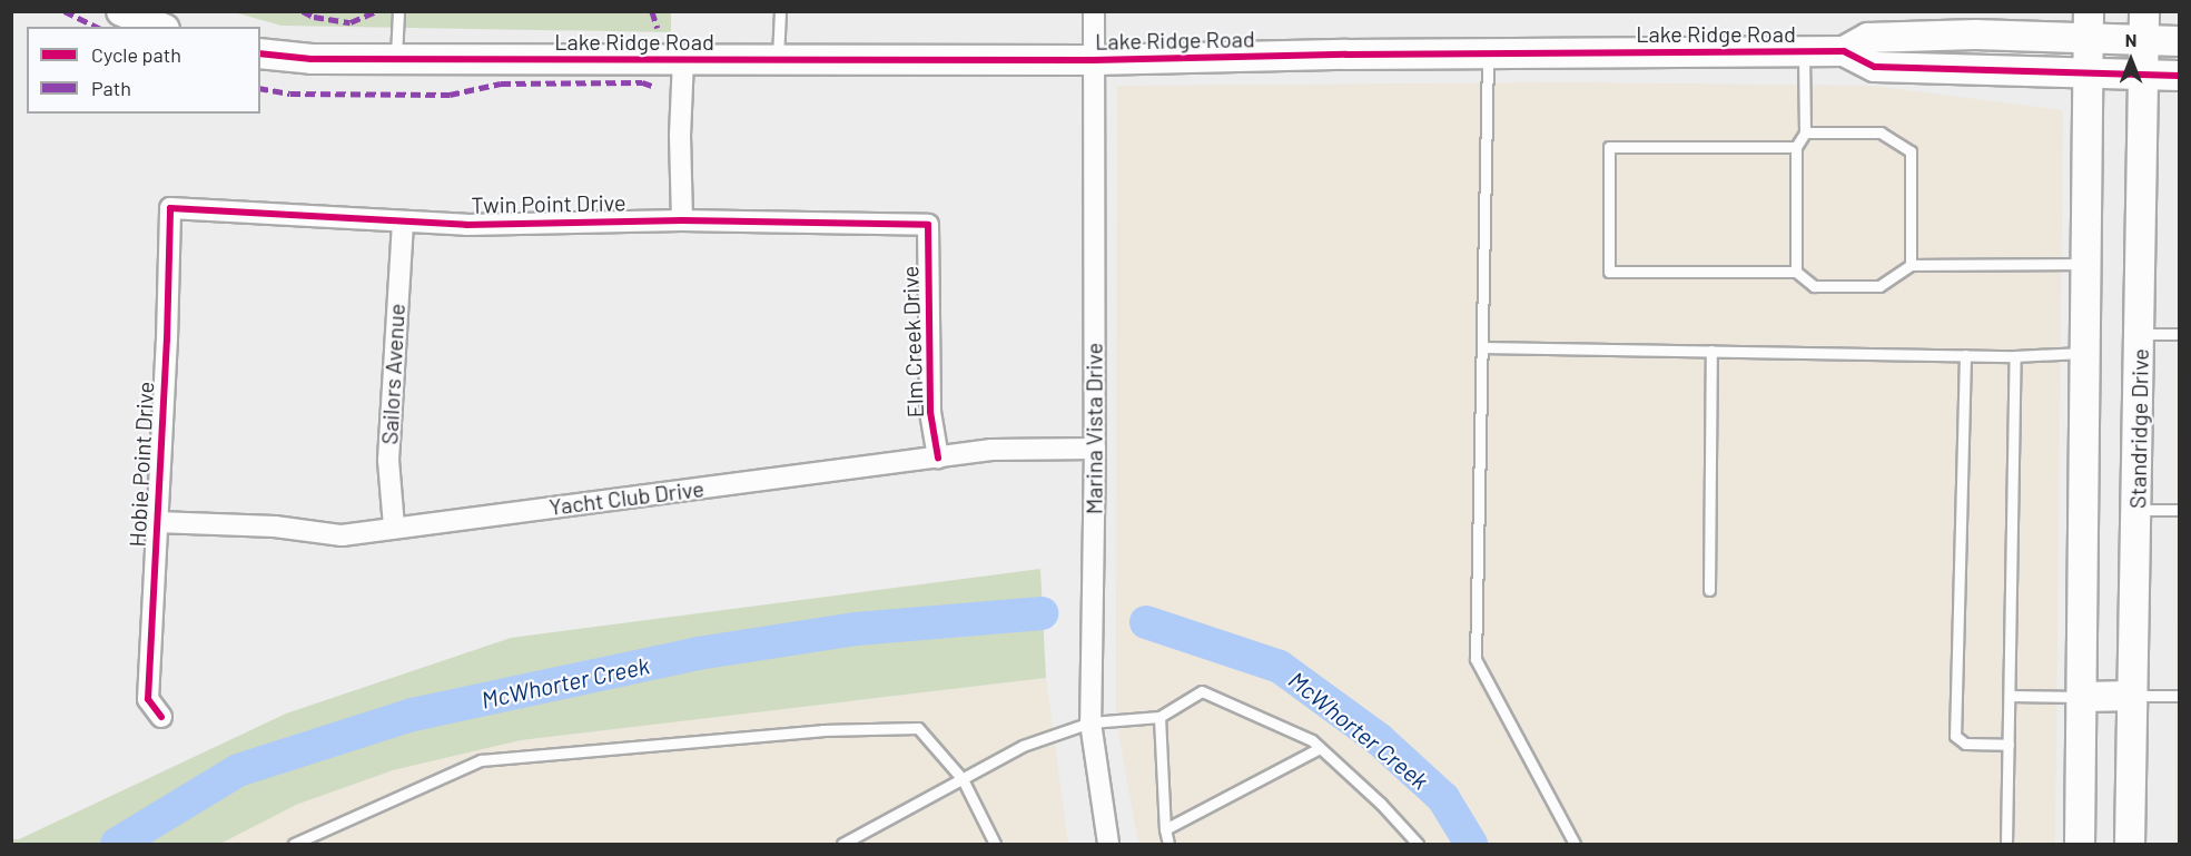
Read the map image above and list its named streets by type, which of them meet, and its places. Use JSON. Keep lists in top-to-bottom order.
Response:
{
  "streets": {
    "street": [
      "Lake Ridge Road",
      "Twin Point Drive",
      "Elm Creek Drive",
      "Sailors Avenue",
      "Marina Vista Drive",
      "Standridge Drive",
      "Hobie Point Drive",
      "Yacht Club Drive"
    ]
  },
  "crossings": [
    ["Lake Ridge Road", "Marina Vista Drive"],
    ["Lake Ridge Road", "Standridge Drive"],
    ["Twin Point Drive", "Elm Creek Drive"],
    ["Twin Point Drive", "Sailors Avenue"],
    ["Twin Point Drive", "Hobie Point Drive"],
    ["Elm Creek Drive", "Yacht Club Drive"],
    ["Sailors Avenue", "Yacht Club Drive"],
    ["Marina Vista Drive", "Yacht Club Drive"],
    ["Hobie Point Drive", "Yacht Club Drive"]
  ],
  "water": ["McWhorter Creek"],
  "legend": ["Cycle path", "Path"],
  "north": "top"
}
